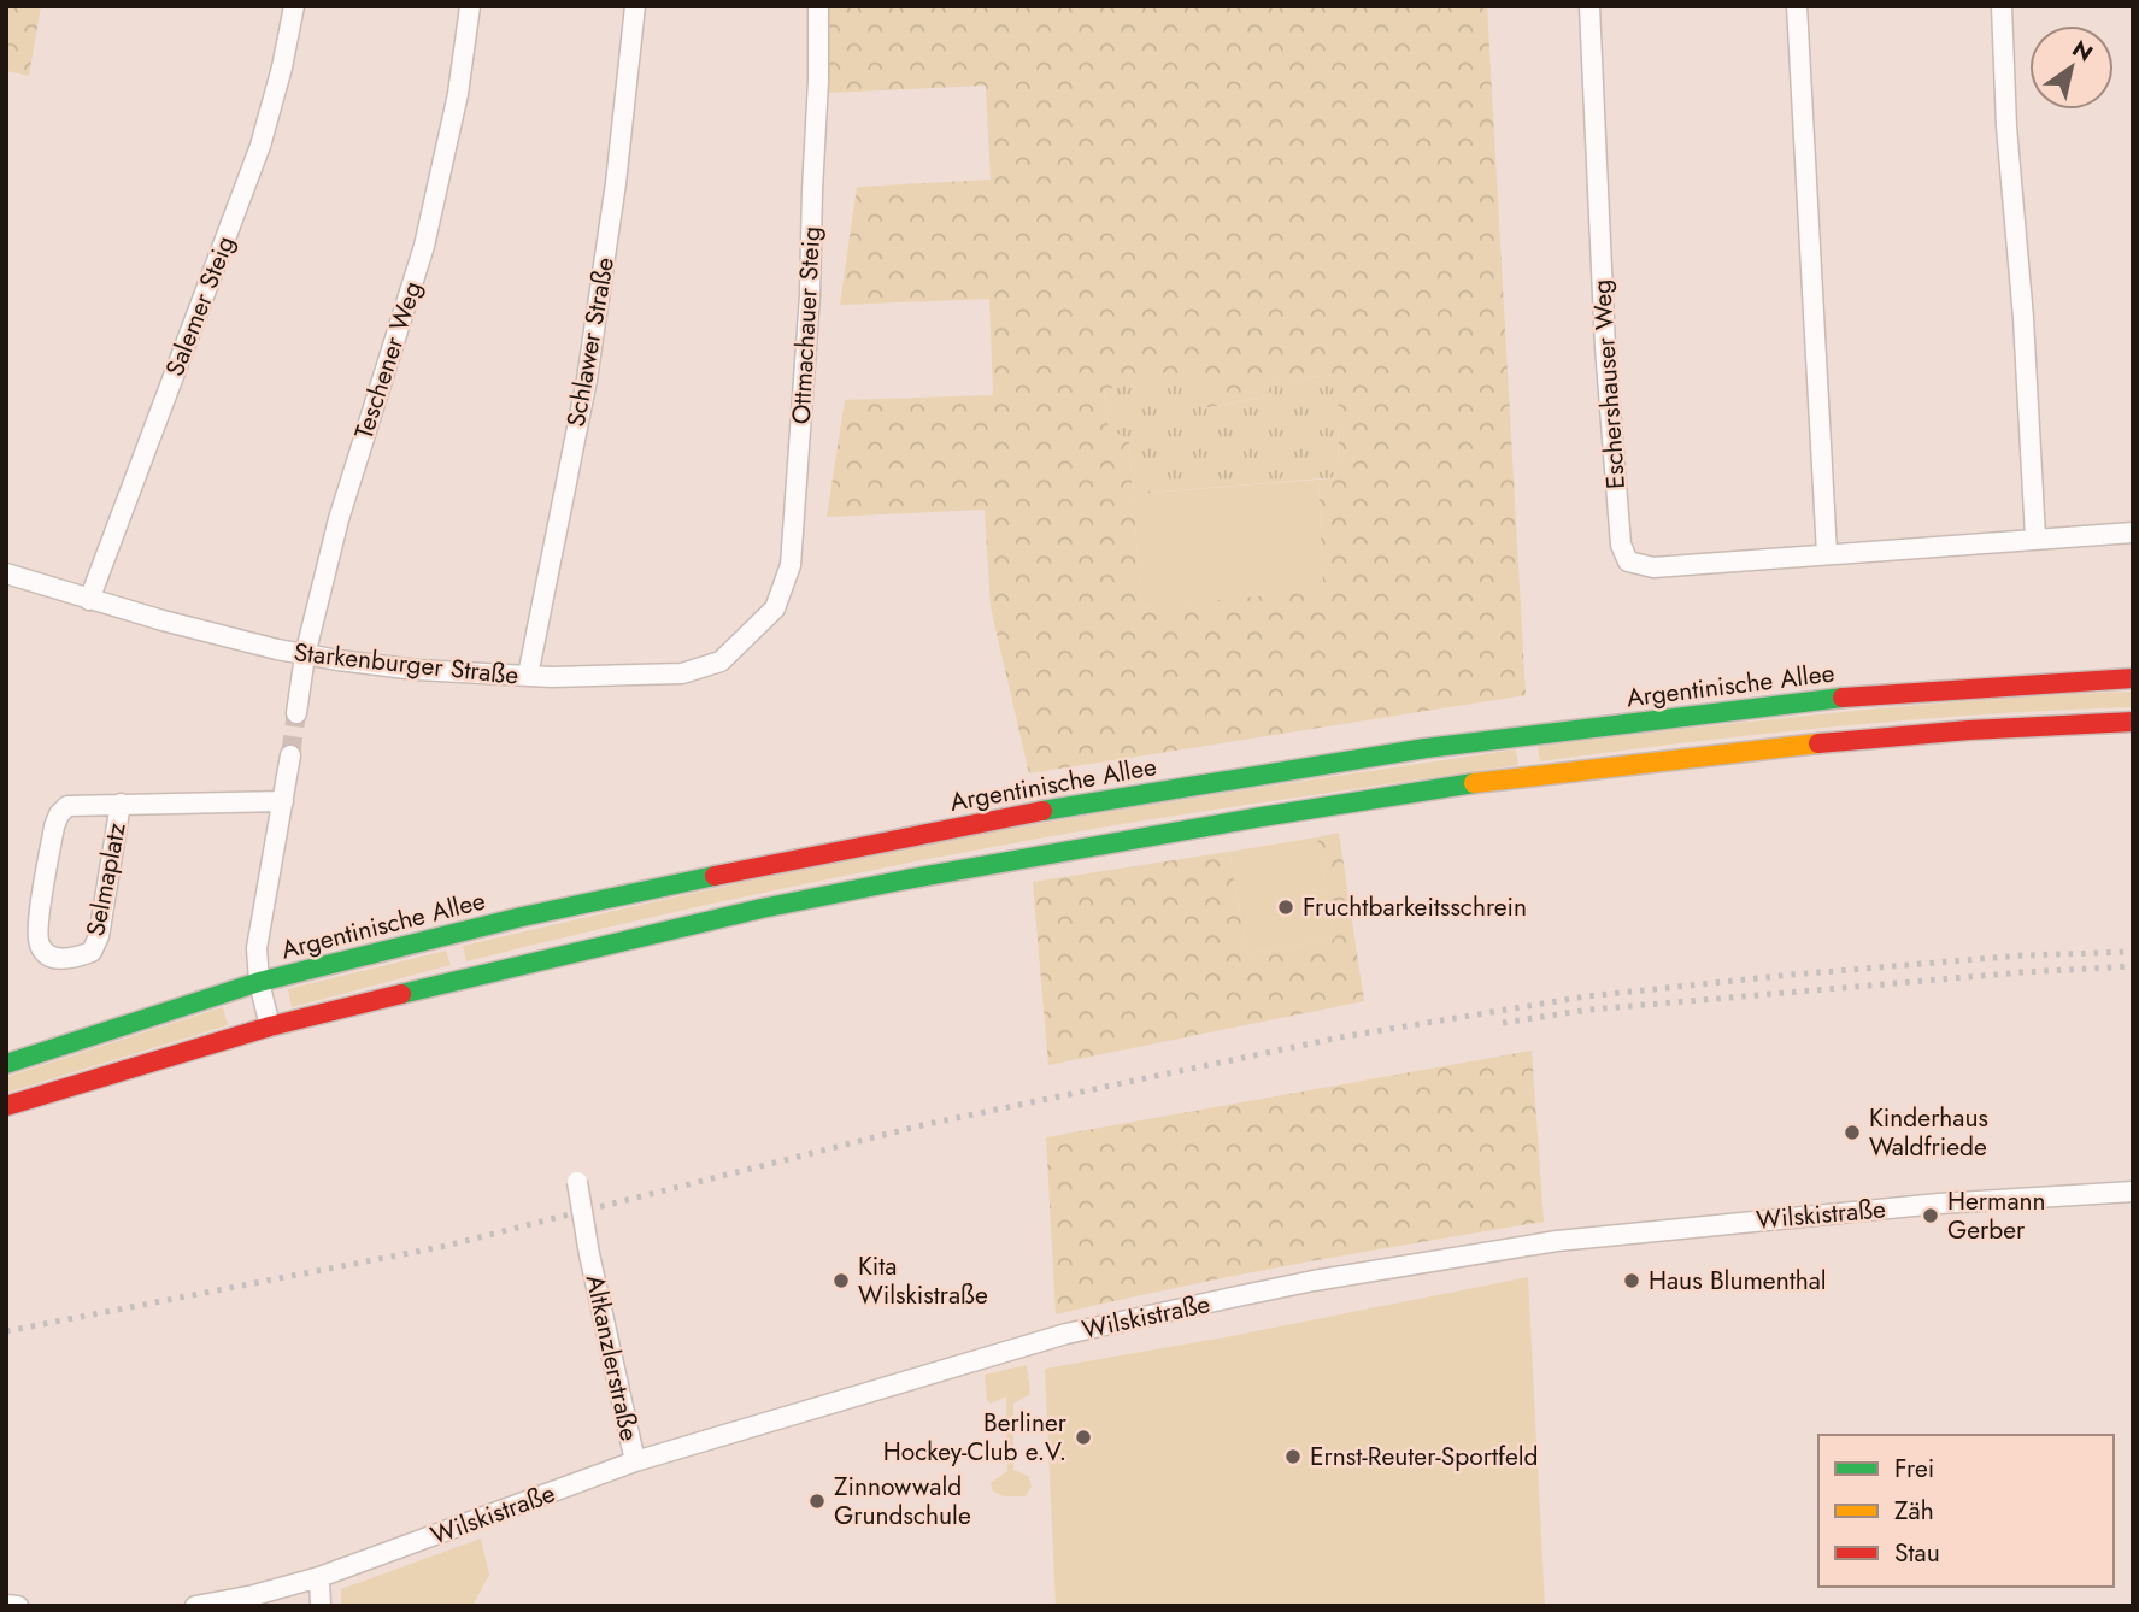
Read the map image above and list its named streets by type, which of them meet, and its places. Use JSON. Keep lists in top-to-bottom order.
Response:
{
  "streets": {
    "main road": ["Argentinische Allee"],
    "street": [
      "Salemer Steig",
      "Ottmachauer Steig",
      "Schlawer Straße",
      "Teschener Weg",
      "Eschershauser Weg",
      "Starkenburger Straße",
      "Selmaplatz",
      "Wilskistraße",
      "Altkanzlerstraße"
    ]
  },
  "crossings": [
    ["Salemer Steig", "Starkenburger Straße"],
    ["Ottmachauer Steig", "Starkenburger Straße"],
    ["Schlawer Straße", "Starkenburger Straße"],
    ["Teschener Weg", "Starkenburger Straße"],
    ["Wilskistraße", "Altkanzlerstraße"]
  ],
  "places": [
    "Fruchtbarkeitsschrein",
    "Kinderhaus Waldfriede",
    "Hermann Gerber",
    "Kita Wilskistraße",
    "Haus Blumenthal",
    "Berliner Hockey-Club e.V.",
    "Ernst-Reuter-Sportfeld",
    "Zinnowwald Grundschule"
  ],
  "legend": ["Frei", "Zäh", "Stau"],
  "north": "top right"
}
